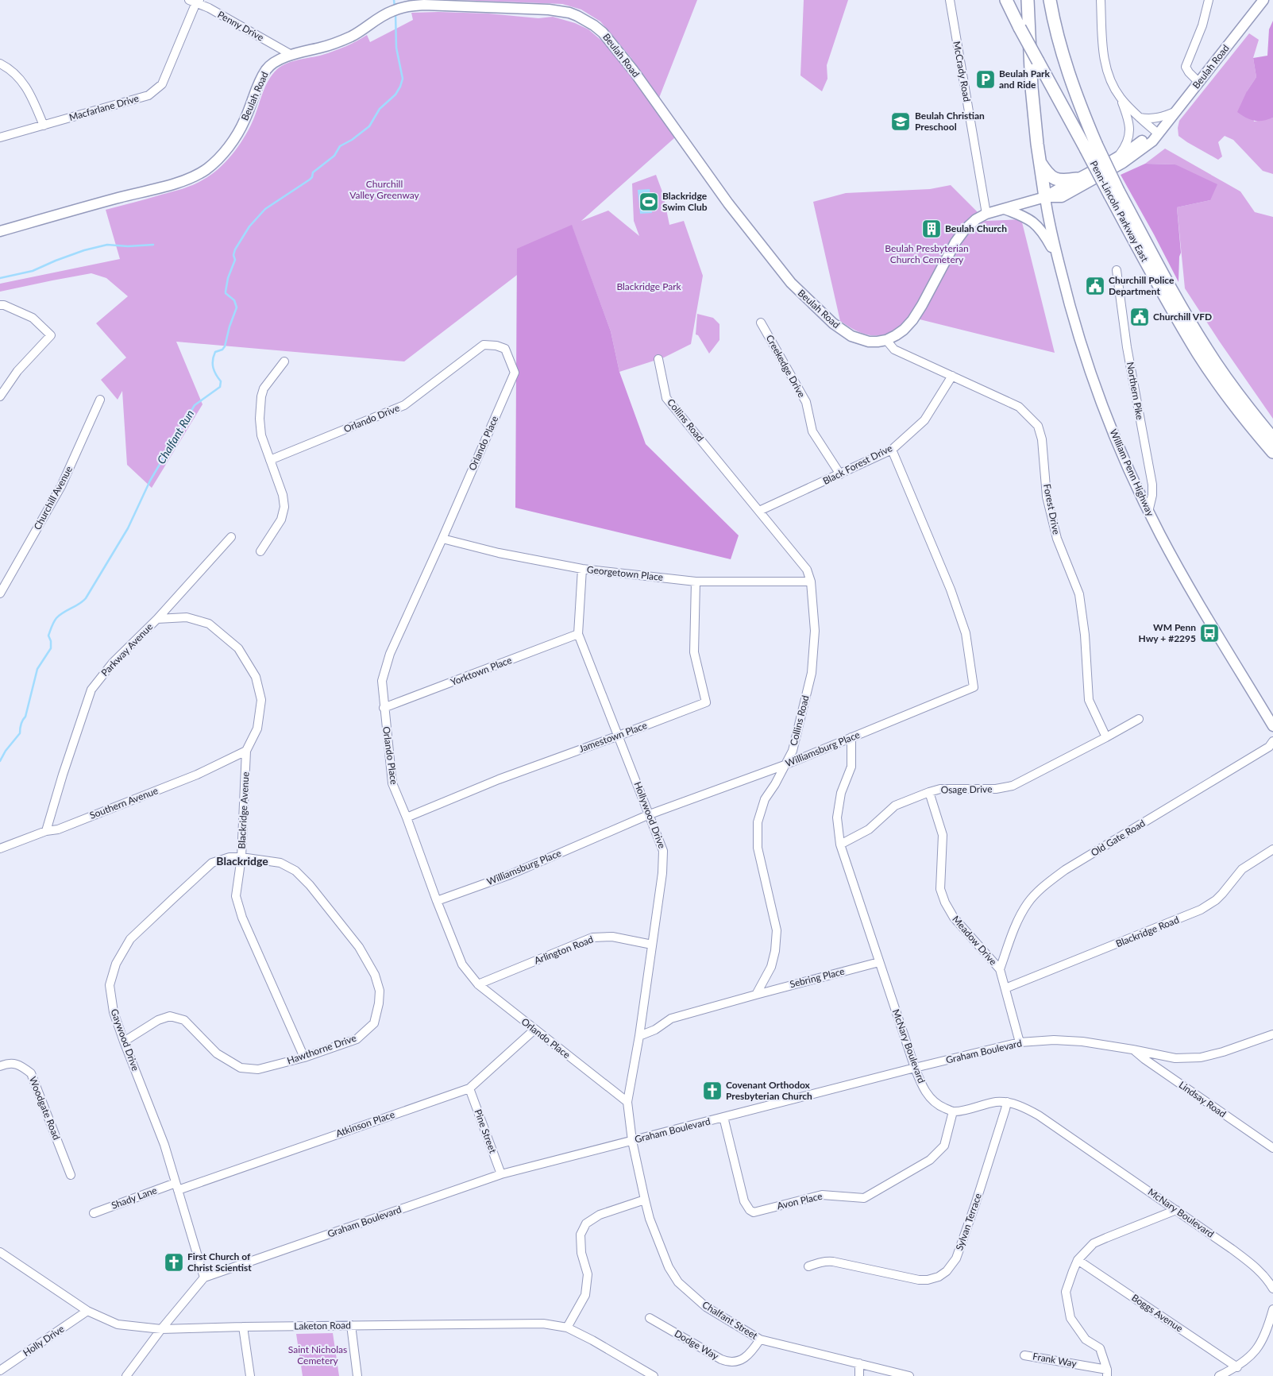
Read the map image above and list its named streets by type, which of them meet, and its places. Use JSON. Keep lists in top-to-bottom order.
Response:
{
  "streets": {
    "highway": ["Penn-Lincoln Parkway East"],
    "main road": ["Beulah Road", "William Penn Highway"],
    "street": [
      "Penny Drive",
      "McCrady Road",
      "Macfarlane Drive",
      "Creekedge Drive",
      "Northern Pike",
      "Orlando Drive",
      "Collins Road",
      "Orlando Place",
      "Black Forest Drive",
      "Churchill Avenue",
      "Forest Drive",
      "Georgetown Place",
      "Parkway Avenue",
      "Yorktown Place",
      "Jamestown Place",
      "Williamsburg Place",
      "Osage Drive",
      "Southern Avenue",
      "Blackridge Avenue",
      "Hollywood Drive",
      "Old Gate Road",
      "Blackridge Road",
      "Meadow Drive",
      "Arlington Road",
      "Sebring Place",
      "Gaywood Drive",
      "McNary Boulevard",
      "Hawthorne Drive",
      "Graham Boulevard",
      "Lindsay Road",
      "Woodgate Road",
      "Atkinson Place",
      "Pine Street",
      "Shady Lane",
      "Avon Place",
      "Sylvan Terrace",
      "Boggs Avenue",
      "Chalfant Street",
      "Laketon Road",
      "Holly Drive",
      "Dodge Way",
      "Frank Way"
    ]
  },
  "crossings": [
    ["Penny Drive", "Beulah Road"],
    ["Penny Drive", "Macfarlane Drive"],
    ["Beulah Road", "McCrady Road"],
    ["Beulah Road", "William Penn Highway"],
    ["Beulah Road", "Forest Drive"],
    ["Creekedge Drive", "Black Forest Drive"],
    ["Northern Pike", "William Penn Highway"],
    ["Orlando Drive", "Orlando Place"],
    ["Collins Road", "Black Forest Drive"],
    ["Collins Road", "Georgetown Place"],
    ["Collins Road", "Williamsburg Place"],
    ["Collins Road", "Sebring Place"],
    ["Orlando Place", "Georgetown Place"],
    ["Orlando Place", "Yorktown Place"],
    ["Orlando Place", "Jamestown Place"],
    ["Orlando Place", "Williamsburg Place"],
    ["Orlando Place", "Hollywood Drive"],
    ["Orlando Place", "Arlington Road"],
    ["Orlando Place", "Atkinson Place"],
    ["Black Forest Drive", "Forest Drive"],
    ["Black Forest Drive", "Williamsburg Place"],
    ["Forest Drive", "Osage Drive"],
    ["Georgetown Place", "Jamestown Place"],
    ["Georgetown Place", "Hollywood Drive"],
    ["Parkway Avenue", "Southern Avenue"],
    ["Parkway Avenue", "Blackridge Avenue"],
    ["Yorktown Place", "Hollywood Drive"],
    ["Jamestown Place", "Hollywood Drive"],
    ["Williamsburg Place", "Hollywood Drive"],
    ["Williamsburg Place", "McNary Boulevard"],
    ["Osage Drive", "Meadow Drive"],
    ["Osage Drive", "McNary Boulevard"],
    ["Southern Avenue", "Blackridge Avenue"],
    ["Blackridge Avenue", "Gaywood Drive"],
    ["Blackridge Avenue", "Hawthorne Drive"],
    ["Hollywood Drive", "Arlington Road"],
    ["Hollywood Drive", "Graham Boulevard"],
    ["Hollywood Drive", "Chalfant Street"],
    ["Old Gate Road", "Meadow Drive"],
    ["Blackridge Road", "Meadow Drive"],
    ["Meadow Drive", "Graham Boulevard"],
    ["Sebring Place", "McNary Boulevard"],
    ["Gaywood Drive", "Hawthorne Drive"],
    ["Gaywood Drive", "Graham Boulevard"],
    ["Gaywood Drive", "Atkinson Place"],
    ["Gaywood Drive", "Shady Lane"],
    ["McNary Boulevard", "Graham Boulevard"],
    ["McNary Boulevard", "Avon Place"],
    ["McNary Boulevard", "Sylvan Terrace"],
    ["Graham Boulevard", "Lindsay Road"],
    ["Graham Boulevard", "Pine Street"],
    ["Graham Boulevard", "Avon Place"],
    ["Graham Boulevard", "Chalfant Street"],
    ["Atkinson Place", "Pine Street"],
    ["Atkinson Place", "Shady Lane"],
    ["Chalfant Street", "Dodge Way"],
    ["Laketon Road", "Holly Drive"]
  ],
  "districts": ["Blackridge"],
  "water": ["Chalfant Run"],
  "parks": [
    "Churchill Valley Greenway",
    "Beulah Presbyterian Church Cemetery",
    "Blackridge Park",
    "Saint Nicholas Cemetery"
  ],
  "places": {
    "parking": ["Beulah Park and Ride"],
    "school or university": ["Beulah Christian Preschool"],
    "sports": ["Blackridge Swim Club"],
    "building": ["Beulah Church"],
    "public building": ["Churchill Police Department", "Churchill VFD"],
    "bus stop": ["WM Penn Hwy + #2295"],
    "church": ["Covenant Orthodox Presbyterian Church", "First Church of Christ Scientist"]
  }
}
